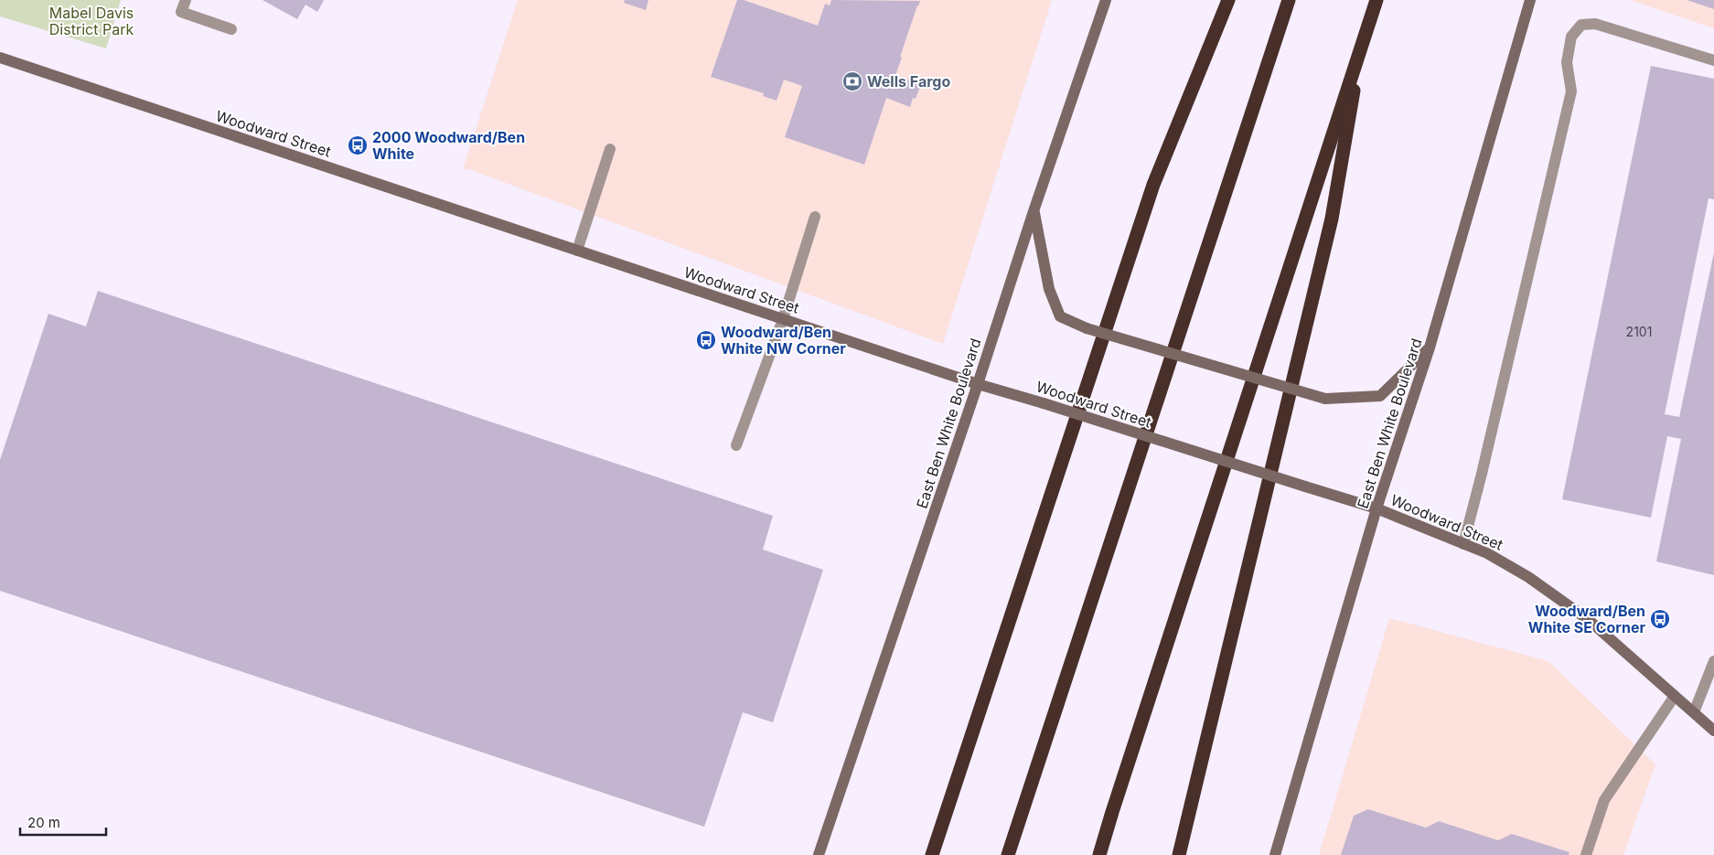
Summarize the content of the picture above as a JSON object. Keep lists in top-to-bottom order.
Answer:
{
  "streets": {
    "main road": ["Woodward Street", "East Ben White Boulevard"]
  },
  "crossings": [
    ["Woodward Street", "East Ben White Boulevard"]
  ],
  "parks": ["Mabel Davis District Park"],
  "places": {
    "bank": ["Wells Fargo"],
    "bus stop": ["2000 Woodward/Ben White", "Woodward/Ben White NW Corner", "Woodward/Ben White SE Corner"]
  },
  "house_numbers": ["2101"],
  "scale_bar": "20 m"
}
